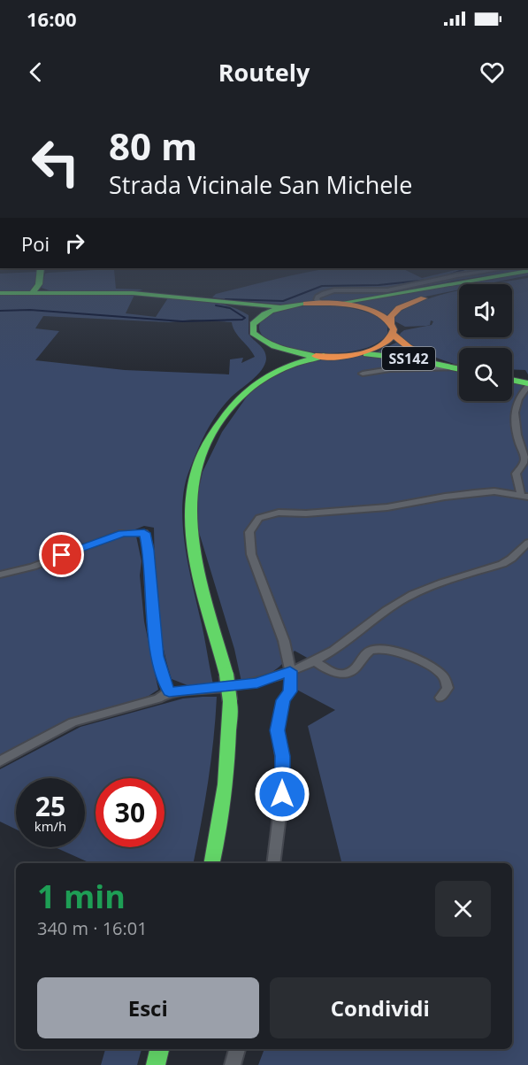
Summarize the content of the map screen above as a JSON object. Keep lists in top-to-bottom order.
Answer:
{
  "streets": {
    "main road": ["SS142"]
  },
  "page": {
    "status": "16:00",
    "header": "Routely",
    "turn": ["80 m", "Strada Vicinale San Michele"],
    "then": "Poi",
    "speed": "25 km/h",
    "limit": "30",
    "heading": ["1 min", "340 m · 16:01"],
    "buttons": ["Esci", "Condividi"]
  }
}
